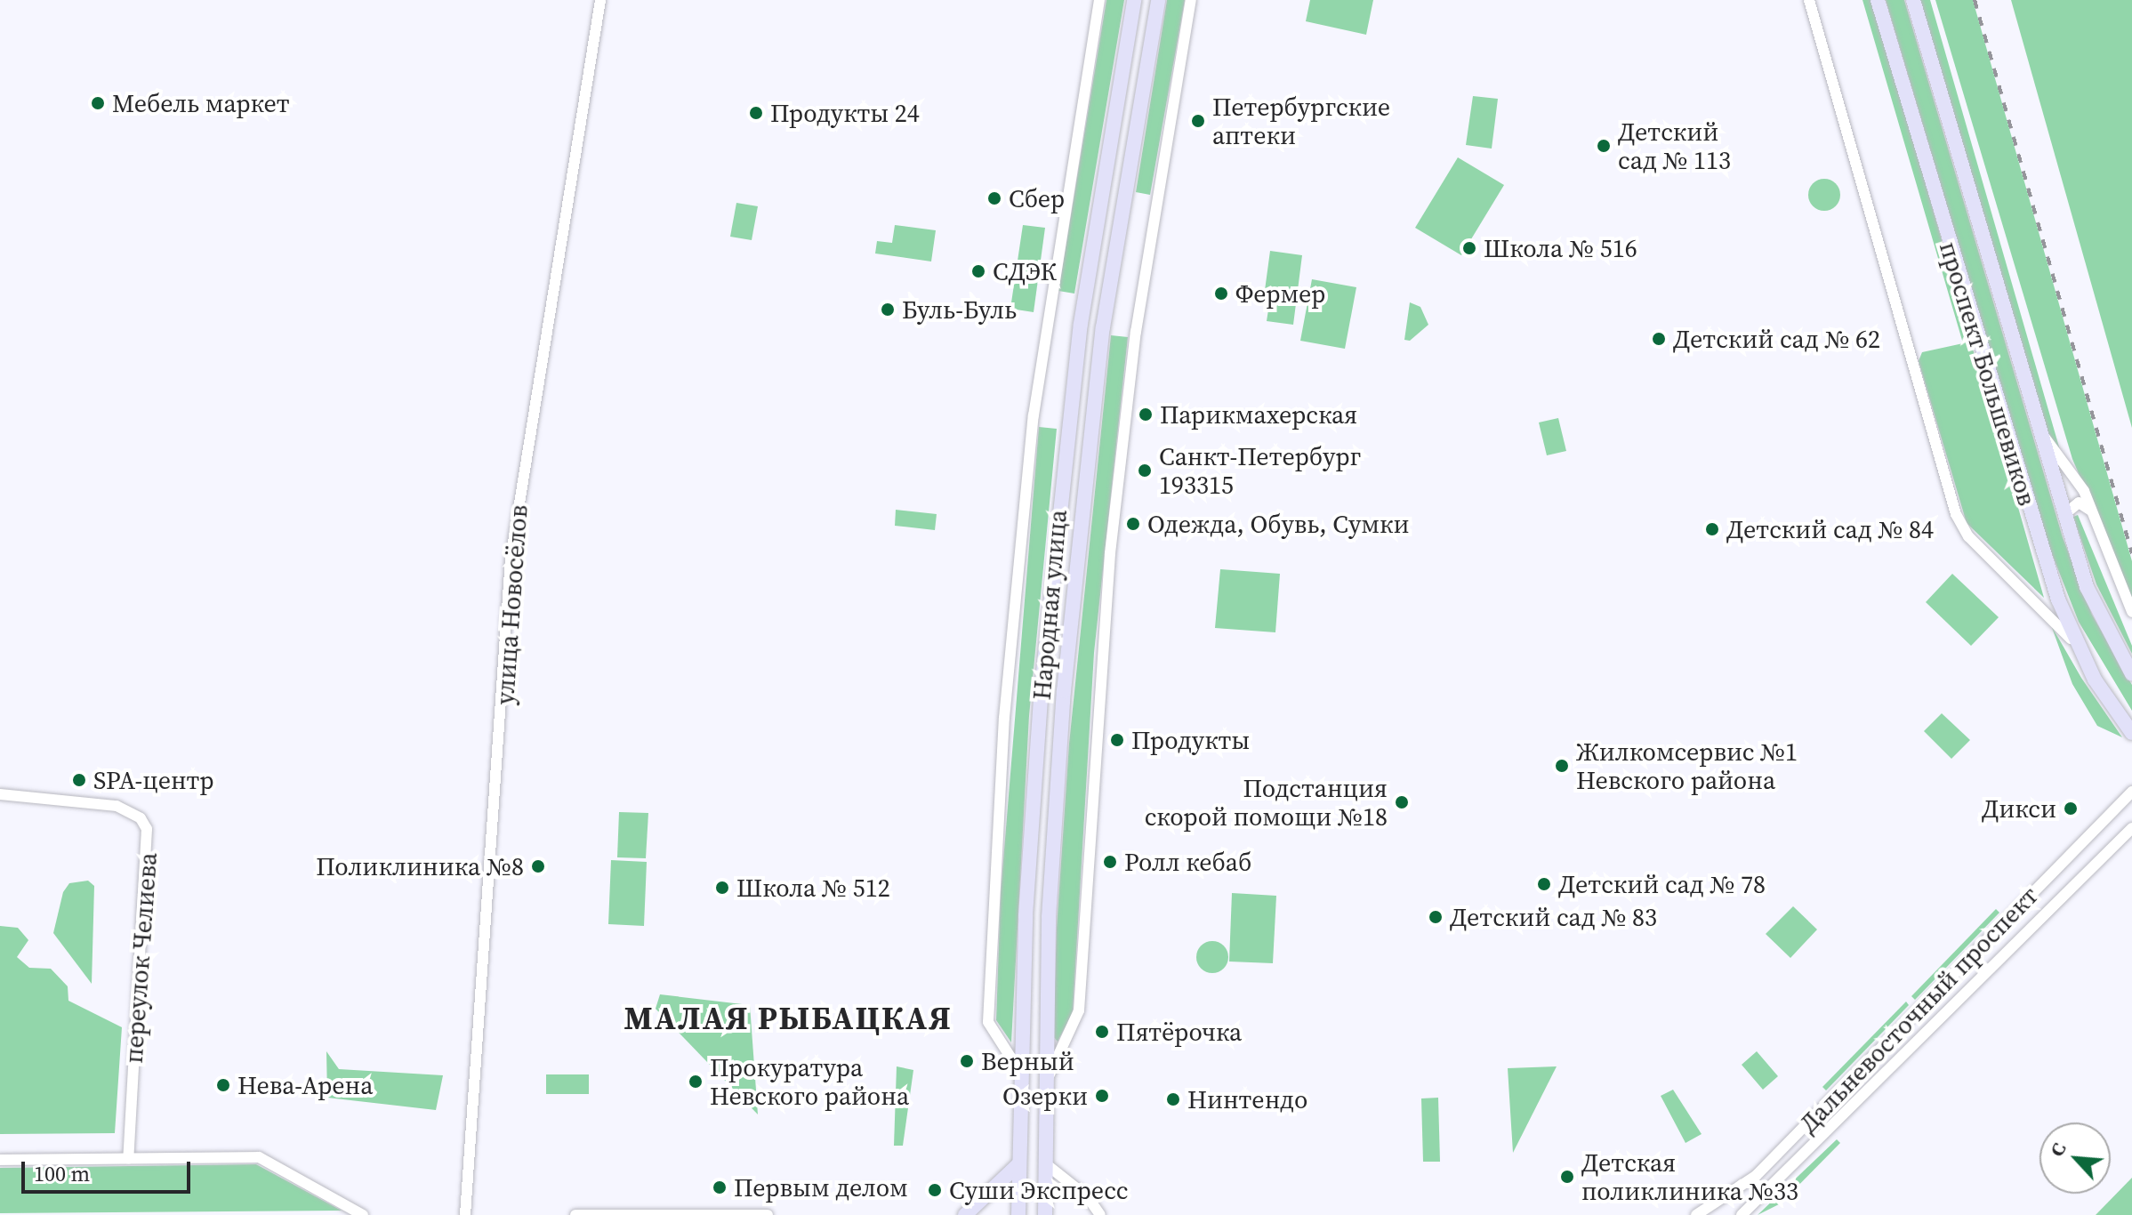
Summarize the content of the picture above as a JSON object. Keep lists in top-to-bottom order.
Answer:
{
  "streets": {
    "main road": ["проспект Большевиков", "Народная улица"],
    "street": ["улица Новосёлов", "переулок Челиева", "Дальневосточный проспект"]
  },
  "districts": ["МАЛАЯ РЫБАЦКАЯ"],
  "places": [
    "Мебель маркет",
    "Продукты 24",
    "Петербургские аптеки",
    "Детский сад № 113",
    "Сбер",
    "Школа № 516",
    "СДЭК",
    "Фермер",
    "Буль-Буль",
    "Детский сад № 62",
    "Парикмахерская",
    "Санкт-Петербург 193315",
    "Одежда, Обувь, Сумки",
    "Детский сад № 84",
    "Продукты",
    "Жилкомсервис №1 Невского района",
    "SPA-центр",
    "Подстанция скорой помощи №18",
    "Дикси",
    "Ролл кебаб",
    "Поликлиника №8",
    "Детский сад № 78",
    "Школа № 512",
    "Детский сад № 83",
    "Пятёрочка",
    "Верный",
    "Прокуратура Невского района",
    "Нева-Арена",
    "Озерки",
    "Нинтендо",
    "Детская поликлиника №33",
    "Первым делом",
    "Суши Экспресс"
  ],
  "scale_bar": "100 m",
  "north": "top left"
}
